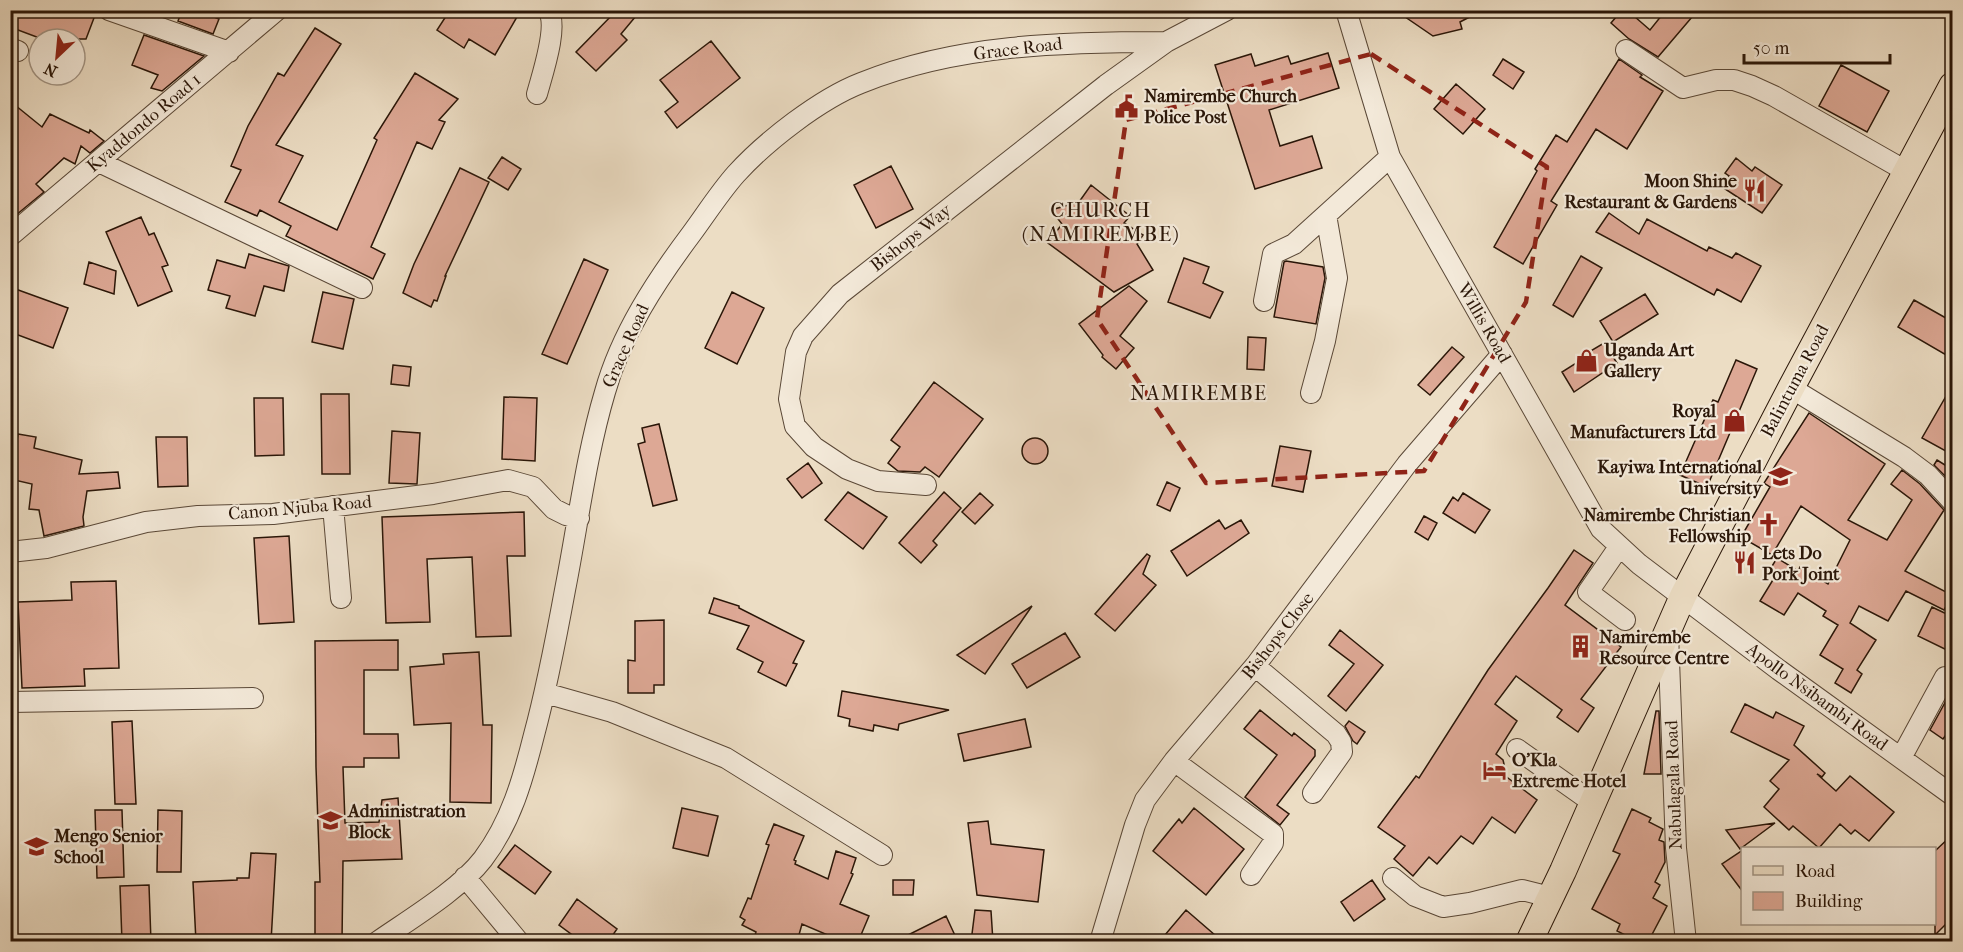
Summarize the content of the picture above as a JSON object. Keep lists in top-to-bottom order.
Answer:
{
  "streets": {
    "main road": ["Balintuma Road"],
    "street": [
      "Grace Road",
      "Kyaddondo Road 1",
      "Bishops Way",
      "Willis Road",
      "Canon Njuba Road",
      "Bishops Close",
      "Apollo Nsibambi Road",
      "Nabulagala Road"
    ]
  },
  "crossings": [
    ["Grace Road", "Bishops Way"],
    ["Grace Road", "Canon Njuba Road"],
    ["Willis Road", "Balintuma Road"],
    ["Willis Road", "Bishops Close"],
    ["Willis Road", "Apollo Nsibambi Road"],
    ["Balintuma Road", "Apollo Nsibambi Road"],
    ["Balintuma Road", "Nabulagala Road"]
  ],
  "districts": ["CHURCH (NAMIREMBE)", "NAMIREMBE"],
  "places": {
    "public building": ["Namirembe Church Police Post"],
    "restaurant": ["Moon Shine Restaurant & Gardens", "Lets Do Pork Joint"],
    "shop": ["Uganda Art Gallery", "Royal Manufacturers Ltd"],
    "school or university": ["Kayiwa International University", "Administration Block", "Mengo Senior School"],
    "church": ["Namirembe Christian Fellowship"],
    "building": ["Namirembe Resource Centre"],
    "hotel": ["O'Kla Extreme Hotel"]
  },
  "legend": ["Road", "Building"],
  "scale_bar": "50 m",
  "north": "bottom left"
}
